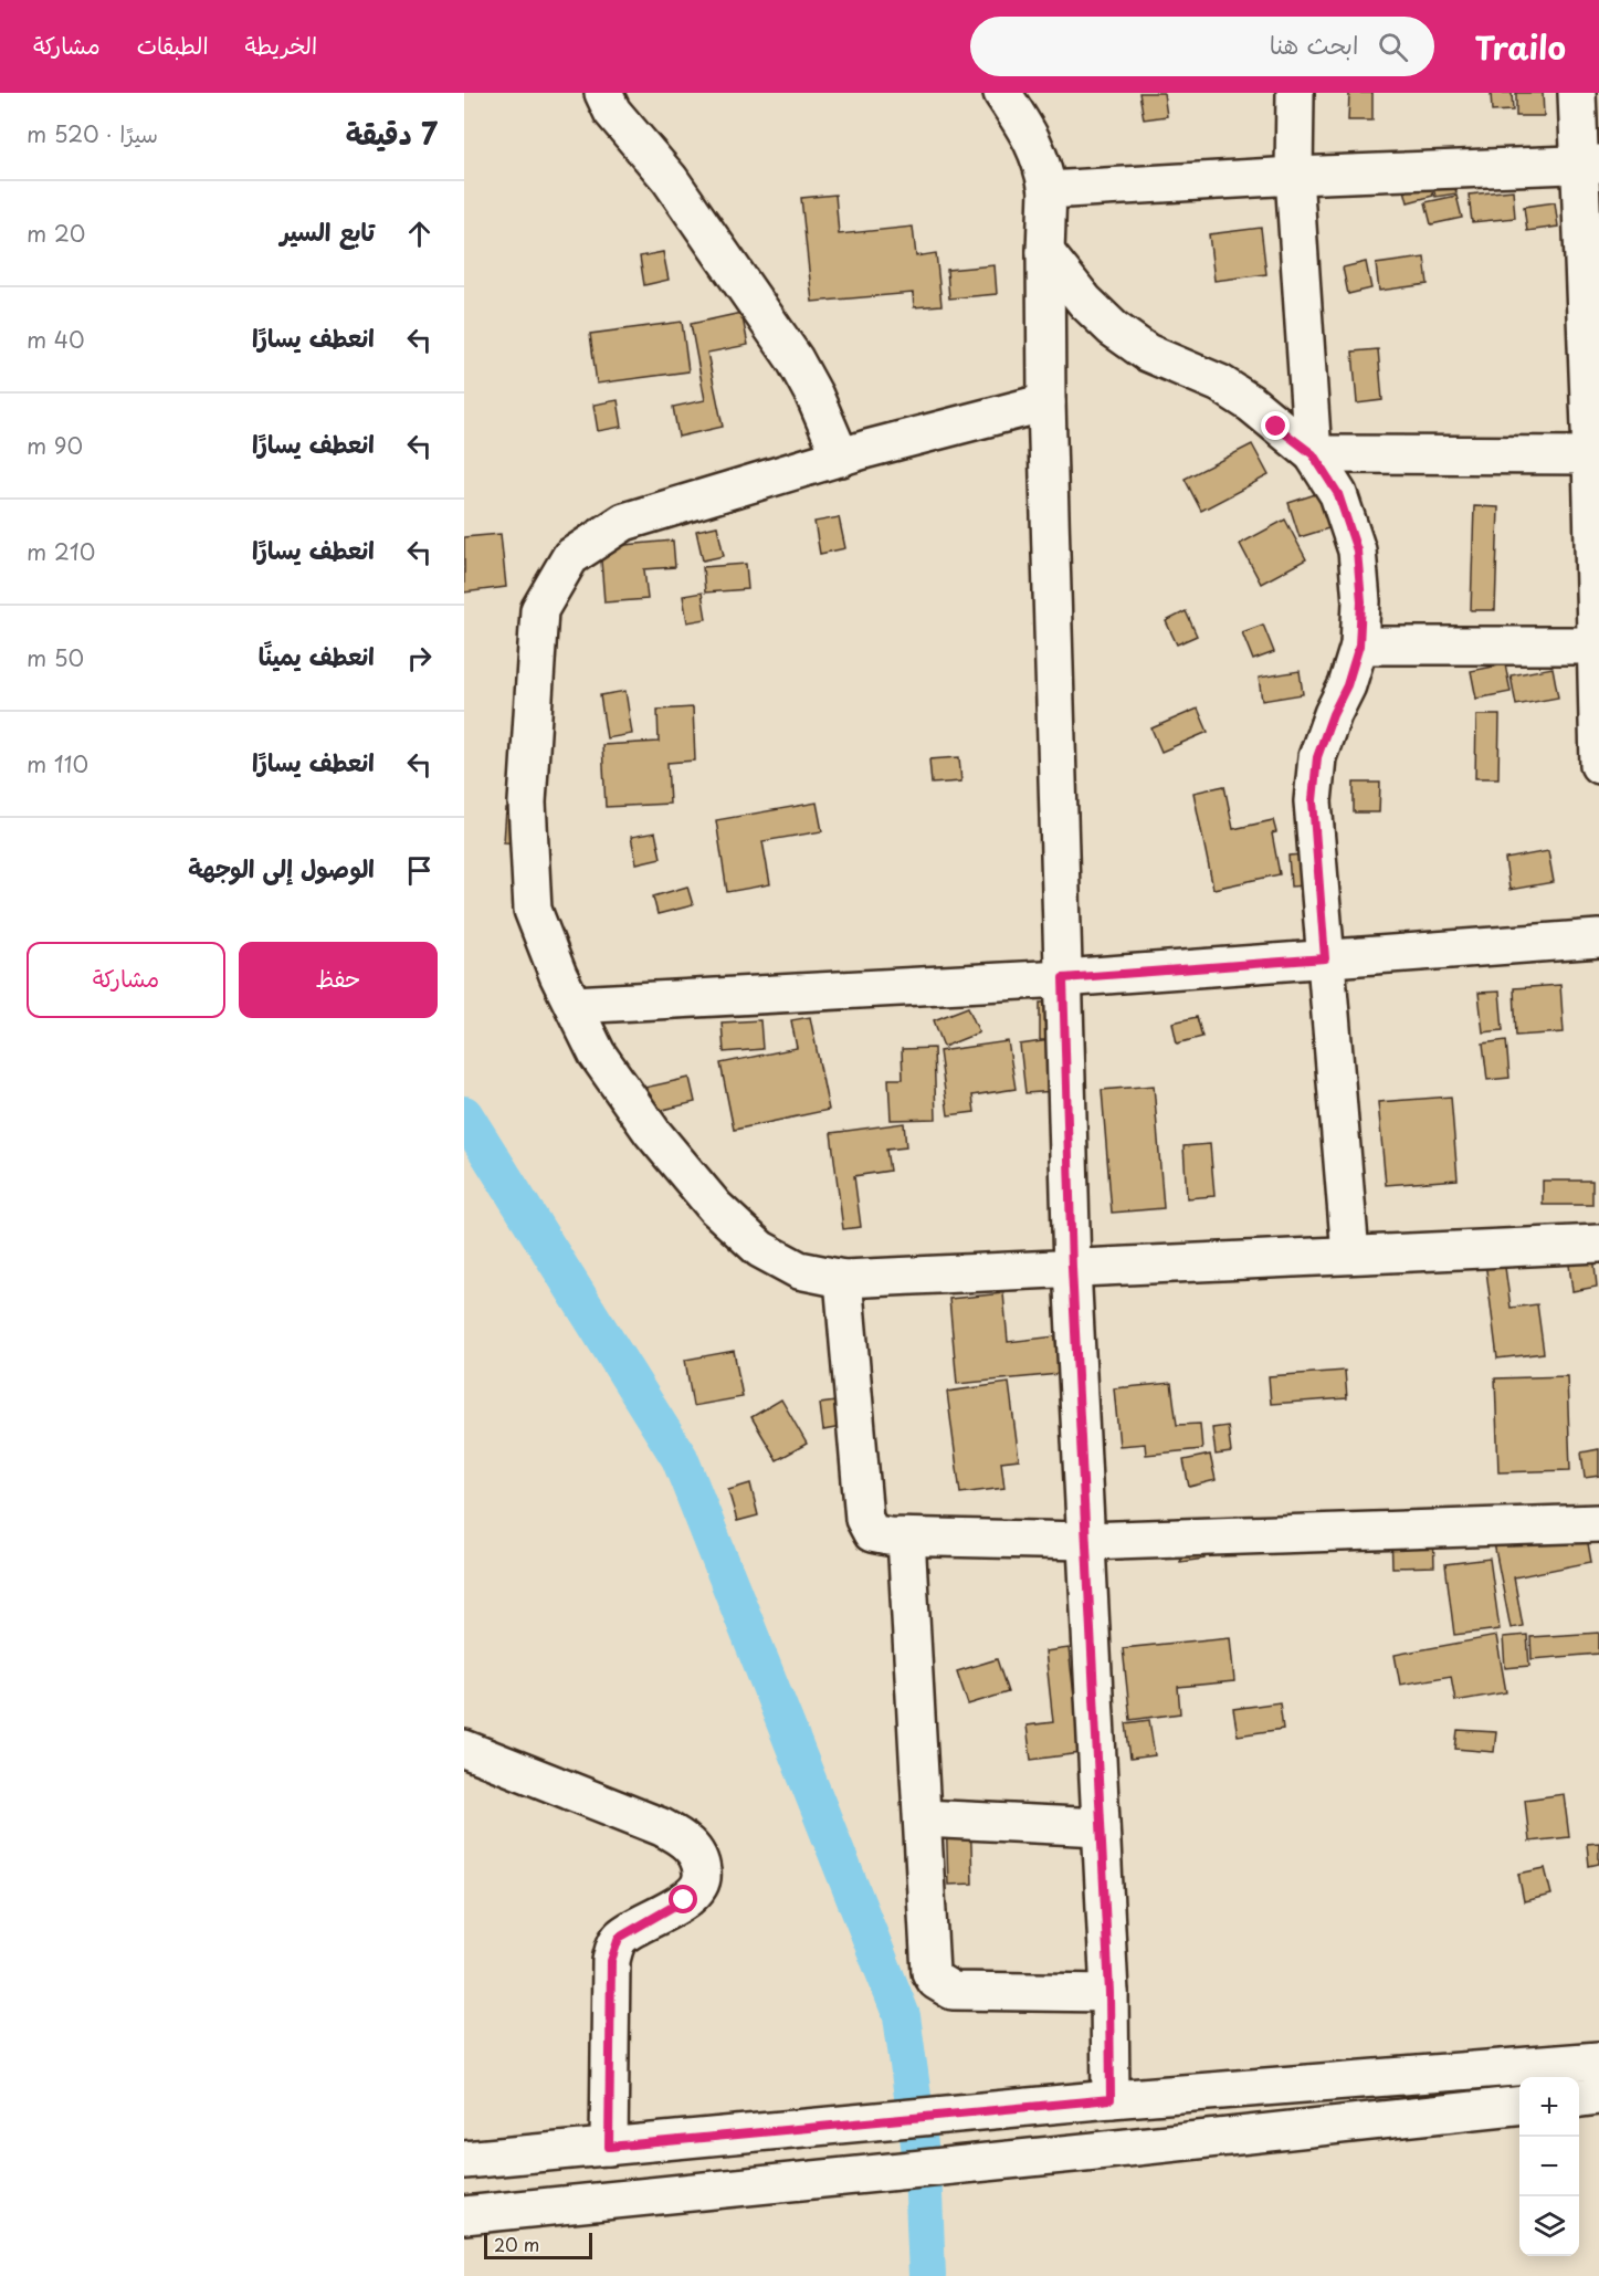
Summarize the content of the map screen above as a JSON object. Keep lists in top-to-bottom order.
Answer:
{
  "scale_bar": "20 m",
  "page": {
    "header": "Trailo",
    "search": "ابحث هنا",
    "nav": ["الخريطة", "الطبقات", "مشاركة"],
    "heading": ["7 دقيقة", "سيرًا · 520 m"],
    "list": [
      ["تابع السير", "20 m"],
      ["انعطف يسارًا", "40 m"],
      ["انعطف يسارًا", "90 m"],
      ["انعطف يسارًا", "210 m"],
      ["انعطف يمينًا", "50 m"],
      ["انعطف يسارًا", "110 m"],
      "الوصول إلى الوجهة"
    ],
    "buttons": ["حفظ", "مشاركة"],
    "map_buttons": ["+", "−"],
    "scale": "20 m"
  }
}
